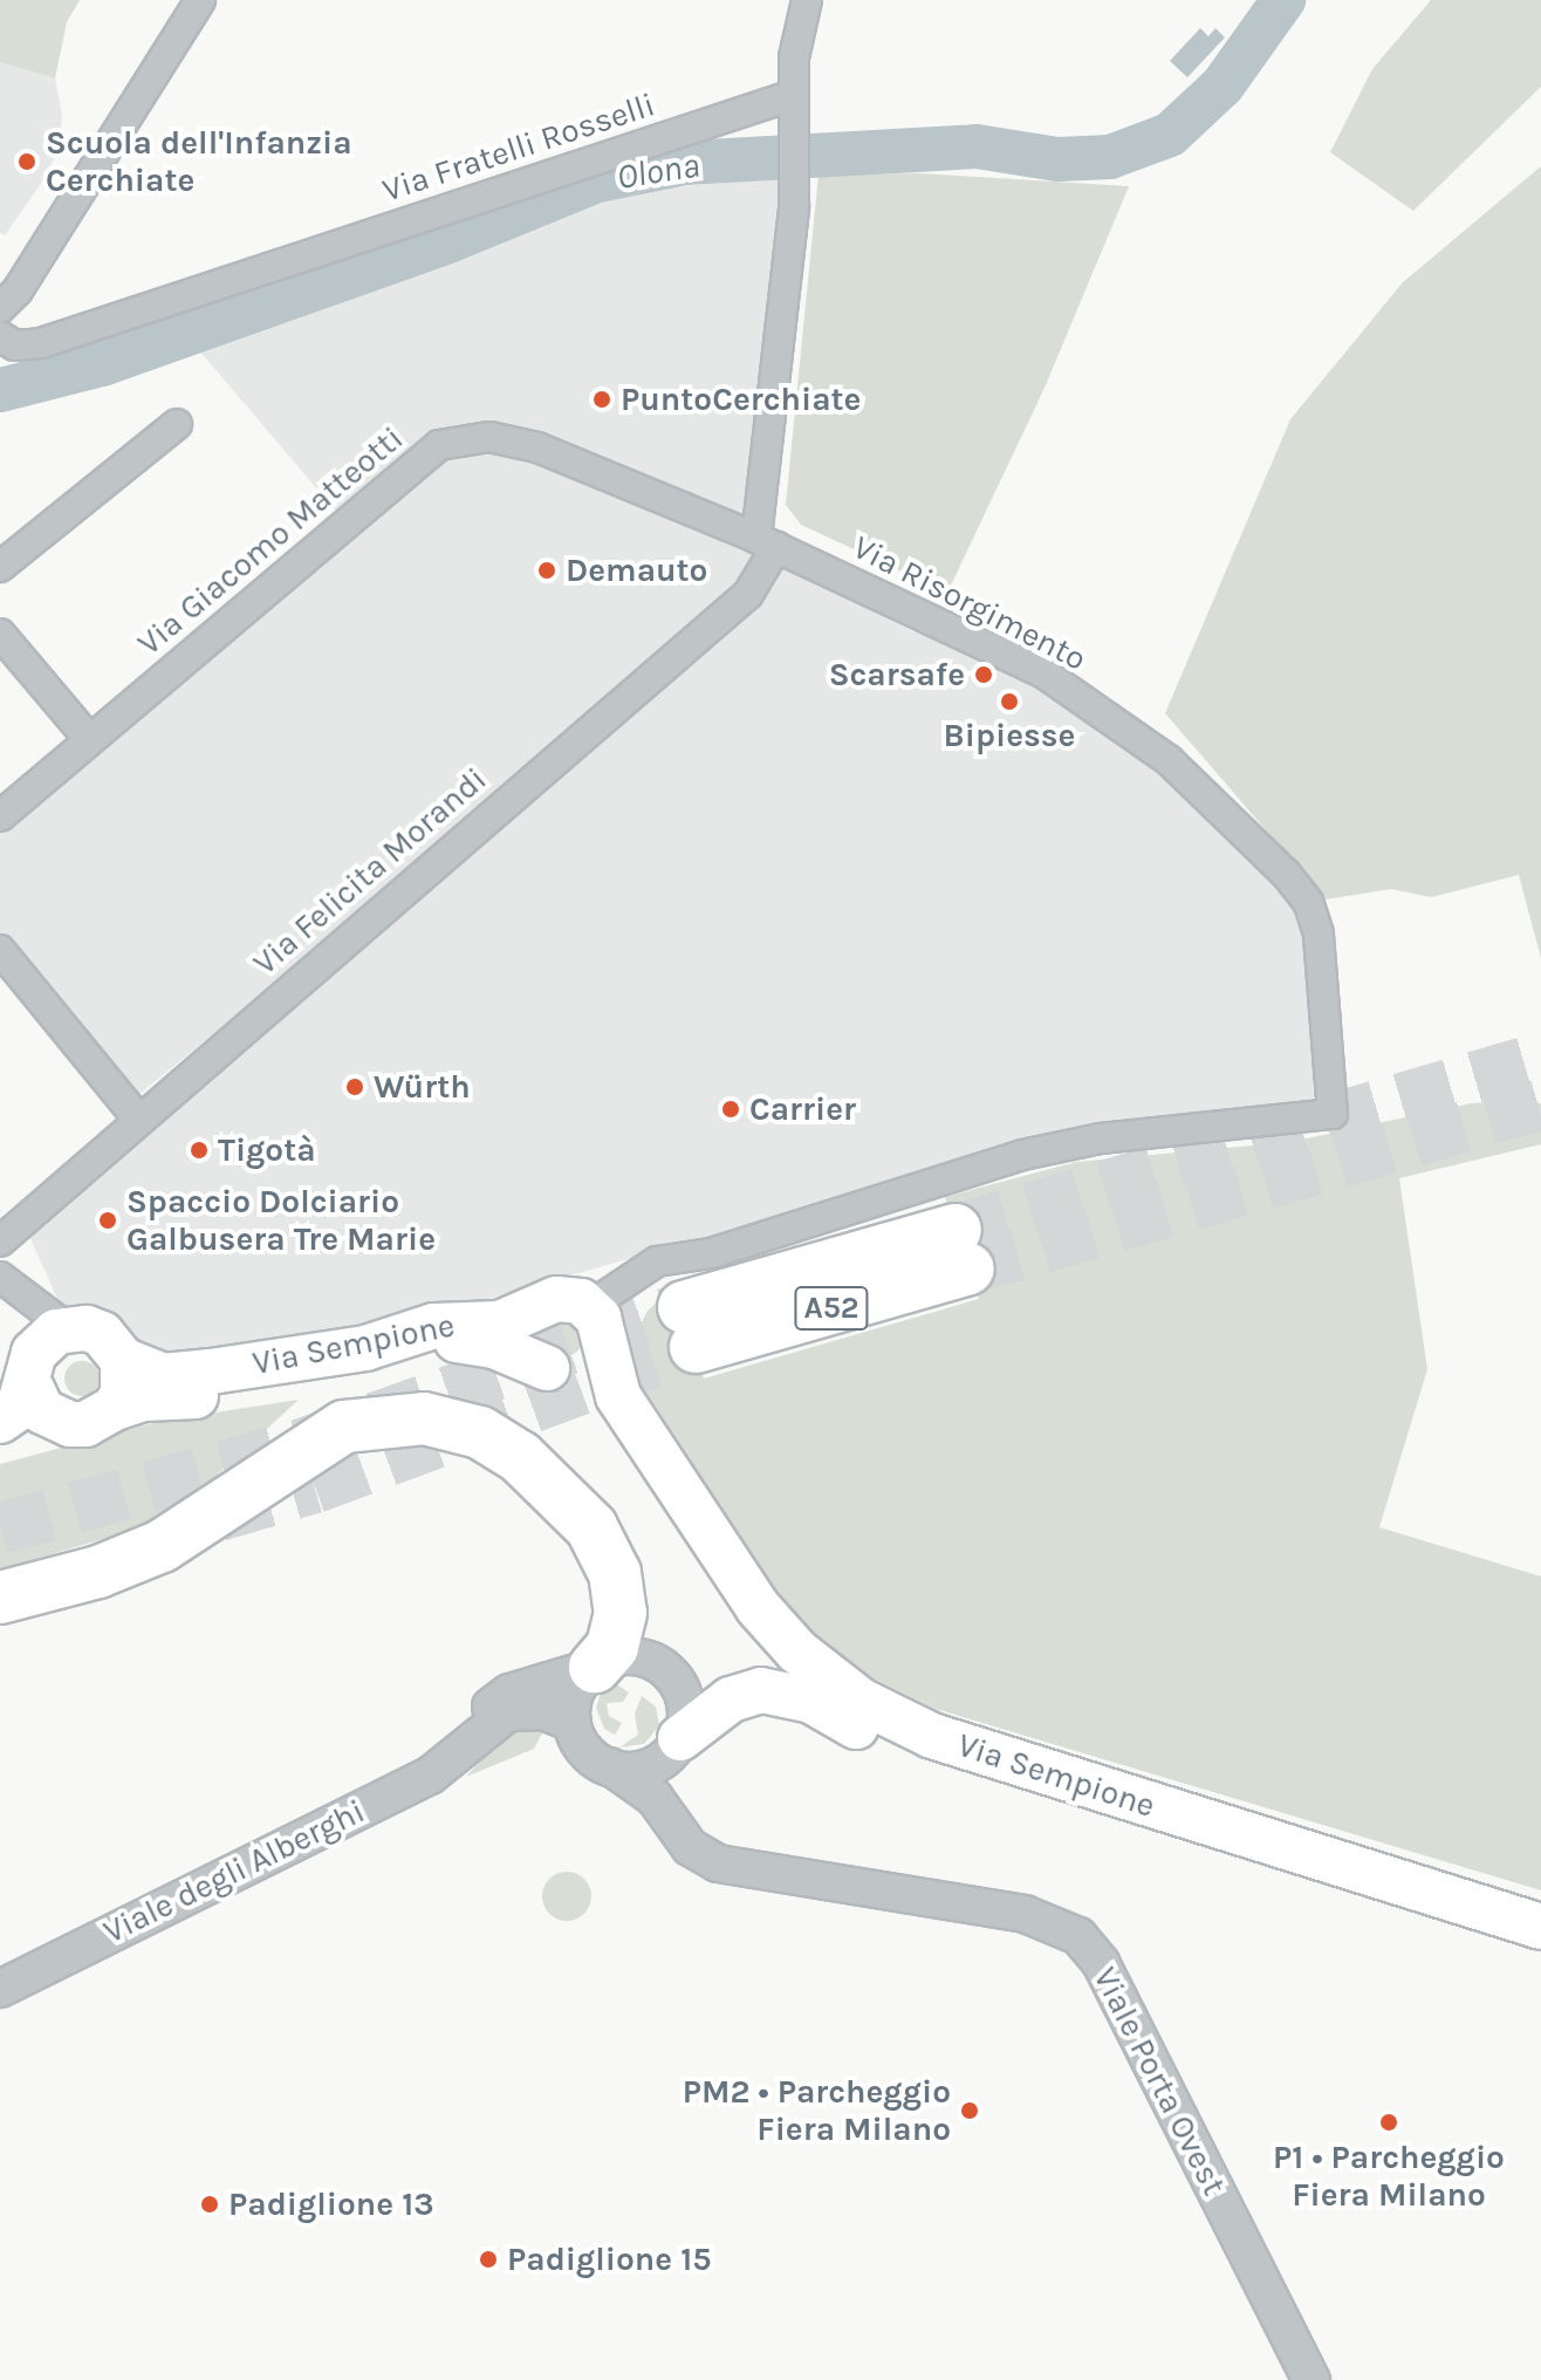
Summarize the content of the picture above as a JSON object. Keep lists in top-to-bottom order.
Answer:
{
  "streets": {
    "highway": ["A52"],
    "main road": ["Via Sempione"],
    "street": [
      "Via Fratelli Rosselli",
      "Via Giacomo Matteotti",
      "Via Risorgimento",
      "Via Felicita Morandi",
      "Viale degli Alberghi",
      "Viale Porta Ovest"
    ]
  },
  "crossings": [
    ["Via Giacomo Matteotti", "Via Risorgimento"],
    ["Via Giacomo Matteotti", "Via Felicita Morandi"],
    ["Via Risorgimento", "Via Felicita Morandi"],
    ["Via Risorgimento", "Via Sempione"],
    ["Viale degli Alberghi", "Viale Porta Ovest"]
  ],
  "water": ["Olona"],
  "places": [
    "Scuola dell'Infanzia Cerchiate",
    "PuntoCerchiate",
    "Demauto",
    "Scarsafe",
    "Bipiesse",
    "Würth",
    "Carrier",
    "Tigotà",
    "Spaccio Dolciario Galbusera Tre Marie",
    "PM2 • Parcheggio Fiera Milano",
    "P1 • Parcheggio Fiera Milano",
    "Padiglione 13",
    "Padiglione 15"
  ]
}
